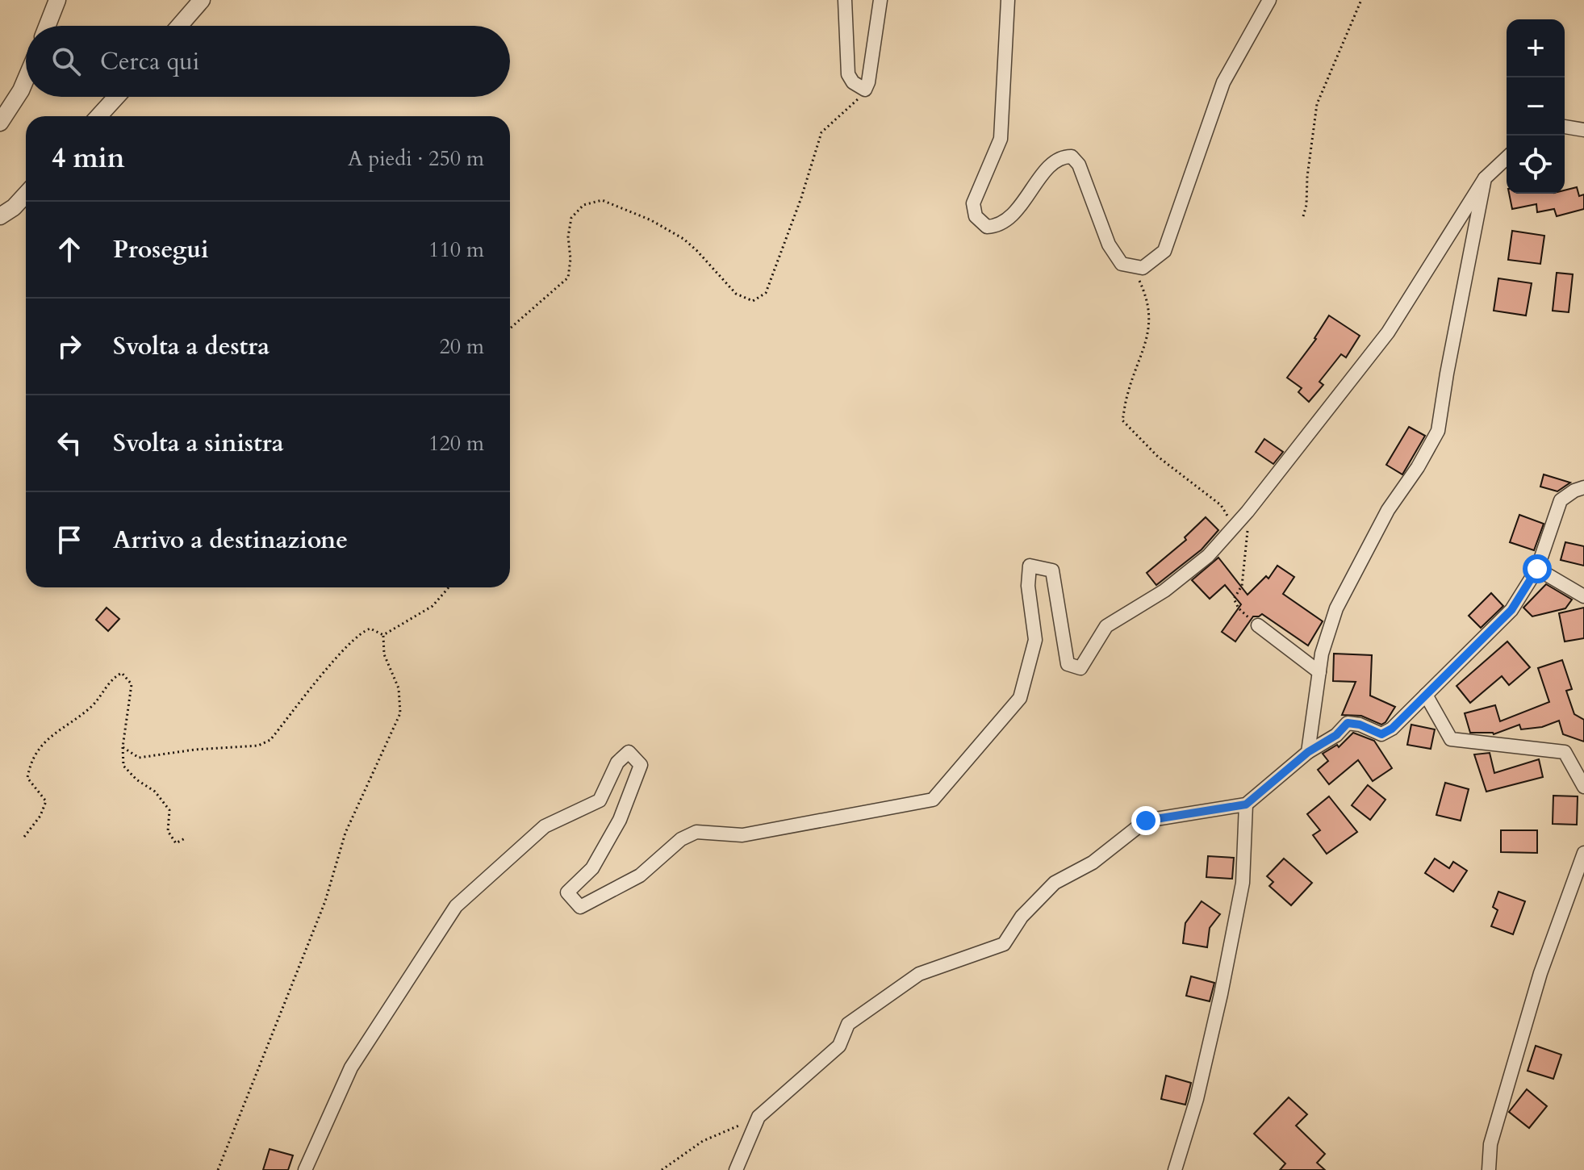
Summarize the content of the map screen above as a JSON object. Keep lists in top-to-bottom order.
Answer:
{
  "page": {
    "map_buttons": ["+", "−"],
    "search": "Cerca qui",
    "heading": ["4 min", "A piedi · 250 m"],
    "list": [
      ["Prosegui", "110 m"],
      ["Svolta a destra", "20 m"],
      ["Svolta a sinistra", "120 m"],
      "Arrivo a destinazione"
    ]
  }
}
